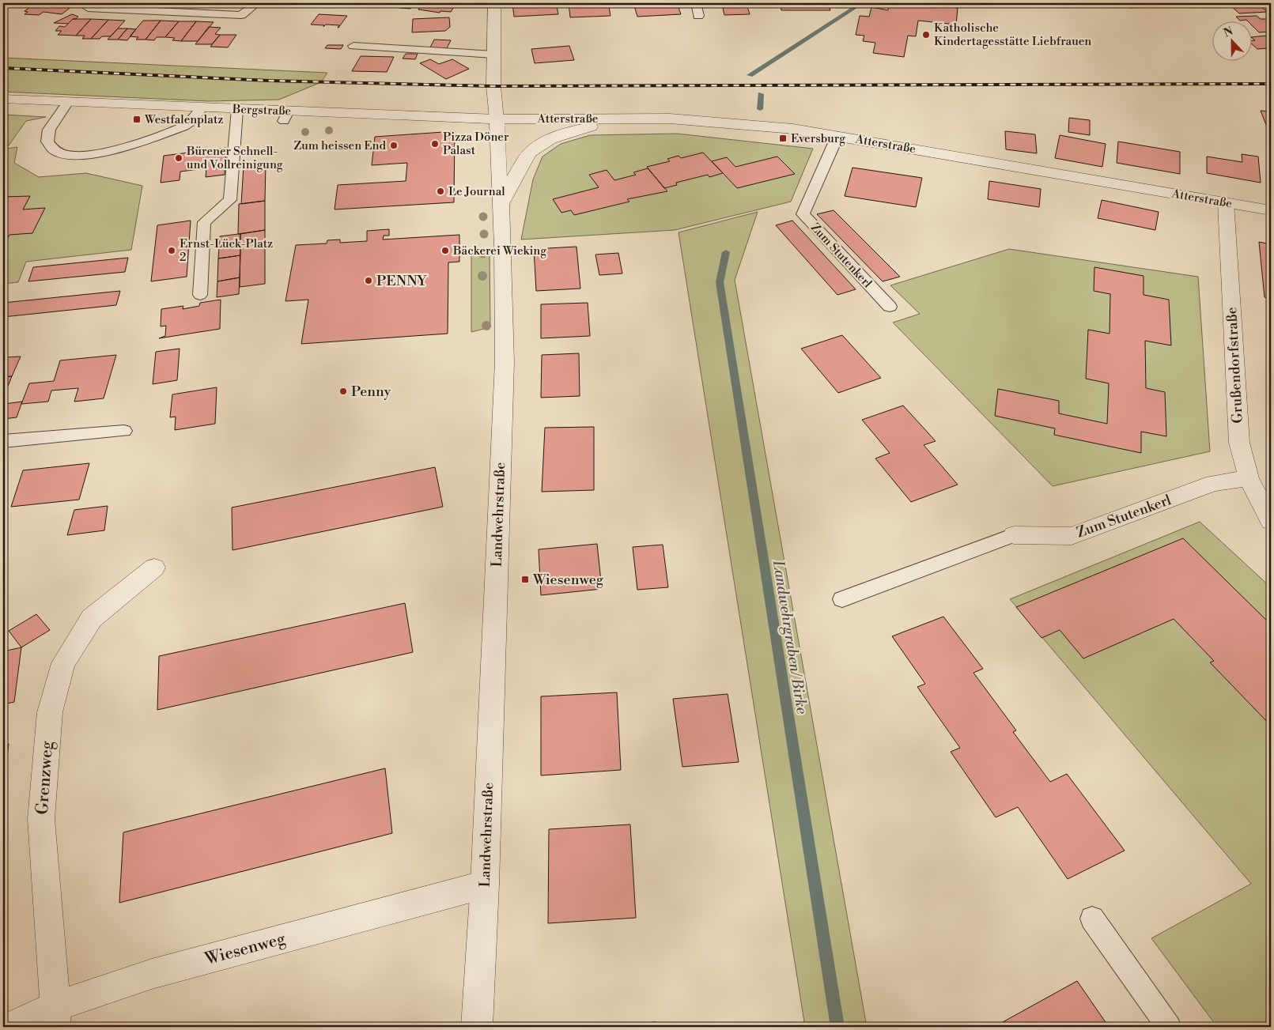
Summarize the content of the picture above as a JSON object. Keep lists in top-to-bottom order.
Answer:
{
  "streets": {
    "street": [
      "Bergstraße",
      "Atterstraße",
      "Zum Stutenkerl",
      "Grußendorfstraße",
      "Landwehrstraße",
      "Grenzweg",
      "Wiesenweg"
    ]
  },
  "crossings": [
    ["Bergstraße", "Atterstraße"],
    ["Bergstraße", "Landwehrstraße"],
    ["Atterstraße", "Zum Stutenkerl"],
    ["Atterstraße", "Grußendorfstraße"],
    ["Atterstraße", "Landwehrstraße"],
    ["Zum Stutenkerl", "Grußendorfstraße"],
    ["Landwehrstraße", "Wiesenweg"],
    ["Grenzweg", "Wiesenweg"]
  ],
  "water": ["Landwehrgraben/ Birke"],
  "places": {
    "other": [
      "Katholische Kindertagesstätte Liebfrauen",
      "Pizza Döner Palast",
      "Zum heissen End",
      "Bürener Schnell- und Vollreinigung",
      "Le Journal",
      "Ernst-Lück-Platz 2",
      "Bäckerei Wieking",
      "PENNY",
      "Penny"
    ],
    "transit": ["Westfalenplatz", "Eversburg", "Wiesenweg"]
  },
  "north": "top"
}
